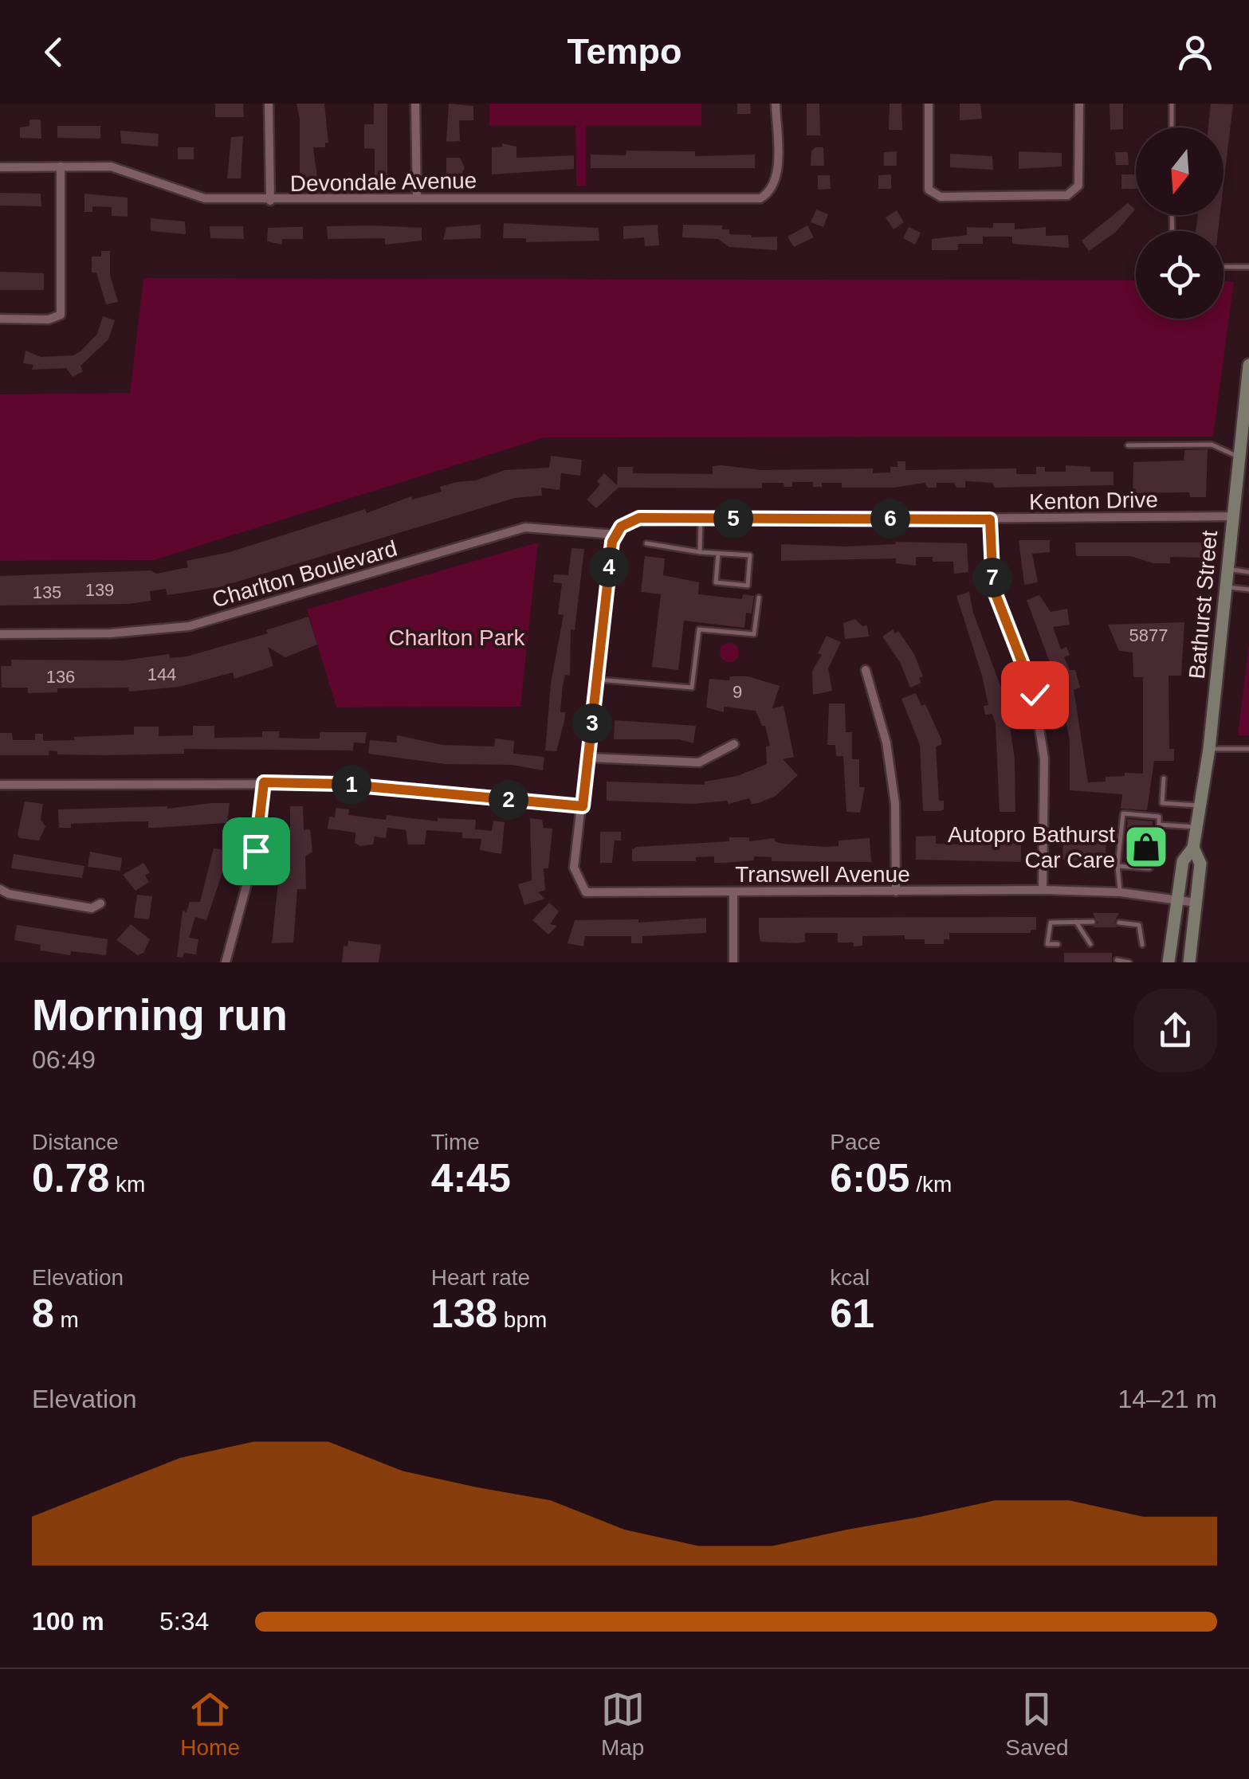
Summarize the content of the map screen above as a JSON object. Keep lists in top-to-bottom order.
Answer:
{
  "streets": {
    "main road": ["Bathurst Street"],
    "street": [
      "Devondale Avenue",
      "Kenton Drive",
      "Charlton Boulevard",
      "Transwell Avenue"
    ]
  },
  "crossings": [
    ["Kenton Drive", "Charlton Boulevard"],
    ["Kenton Drive", "Bathurst Street"],
    ["Bathurst Street", "Transwell Avenue"]
  ],
  "parks": ["Charlton Park"],
  "places": {
    "shop": ["Autopro Bathurst Car Care"]
  },
  "house_numbers": [
    "139",
    "135",
    "5877",
    "144",
    "136",
    "9"
  ],
  "north": "bottom",
  "page": {
    "header": "Tempo",
    "pins": [
      "5",
      "6",
      "4",
      "7",
      "3",
      "1",
      "2"
    ],
    "heading": ["Morning run", "06:49"],
    "stats": [
      ["Distance", "0.78 km"],
      ["Time", "4:45"],
      ["Pace", "6:05 /km"],
      ["Elevation", "8 m"],
      ["Heart rate", "138 bpm"],
      ["kcal", "61"]
    ],
    "chart": ["Elevation", "14–21 m"],
    "list": [
      {
        "name": "100 m",
        "note": "5:34"
      }
    ],
    "tabs": ["Home", "Map", "Saved"]
  }
}
